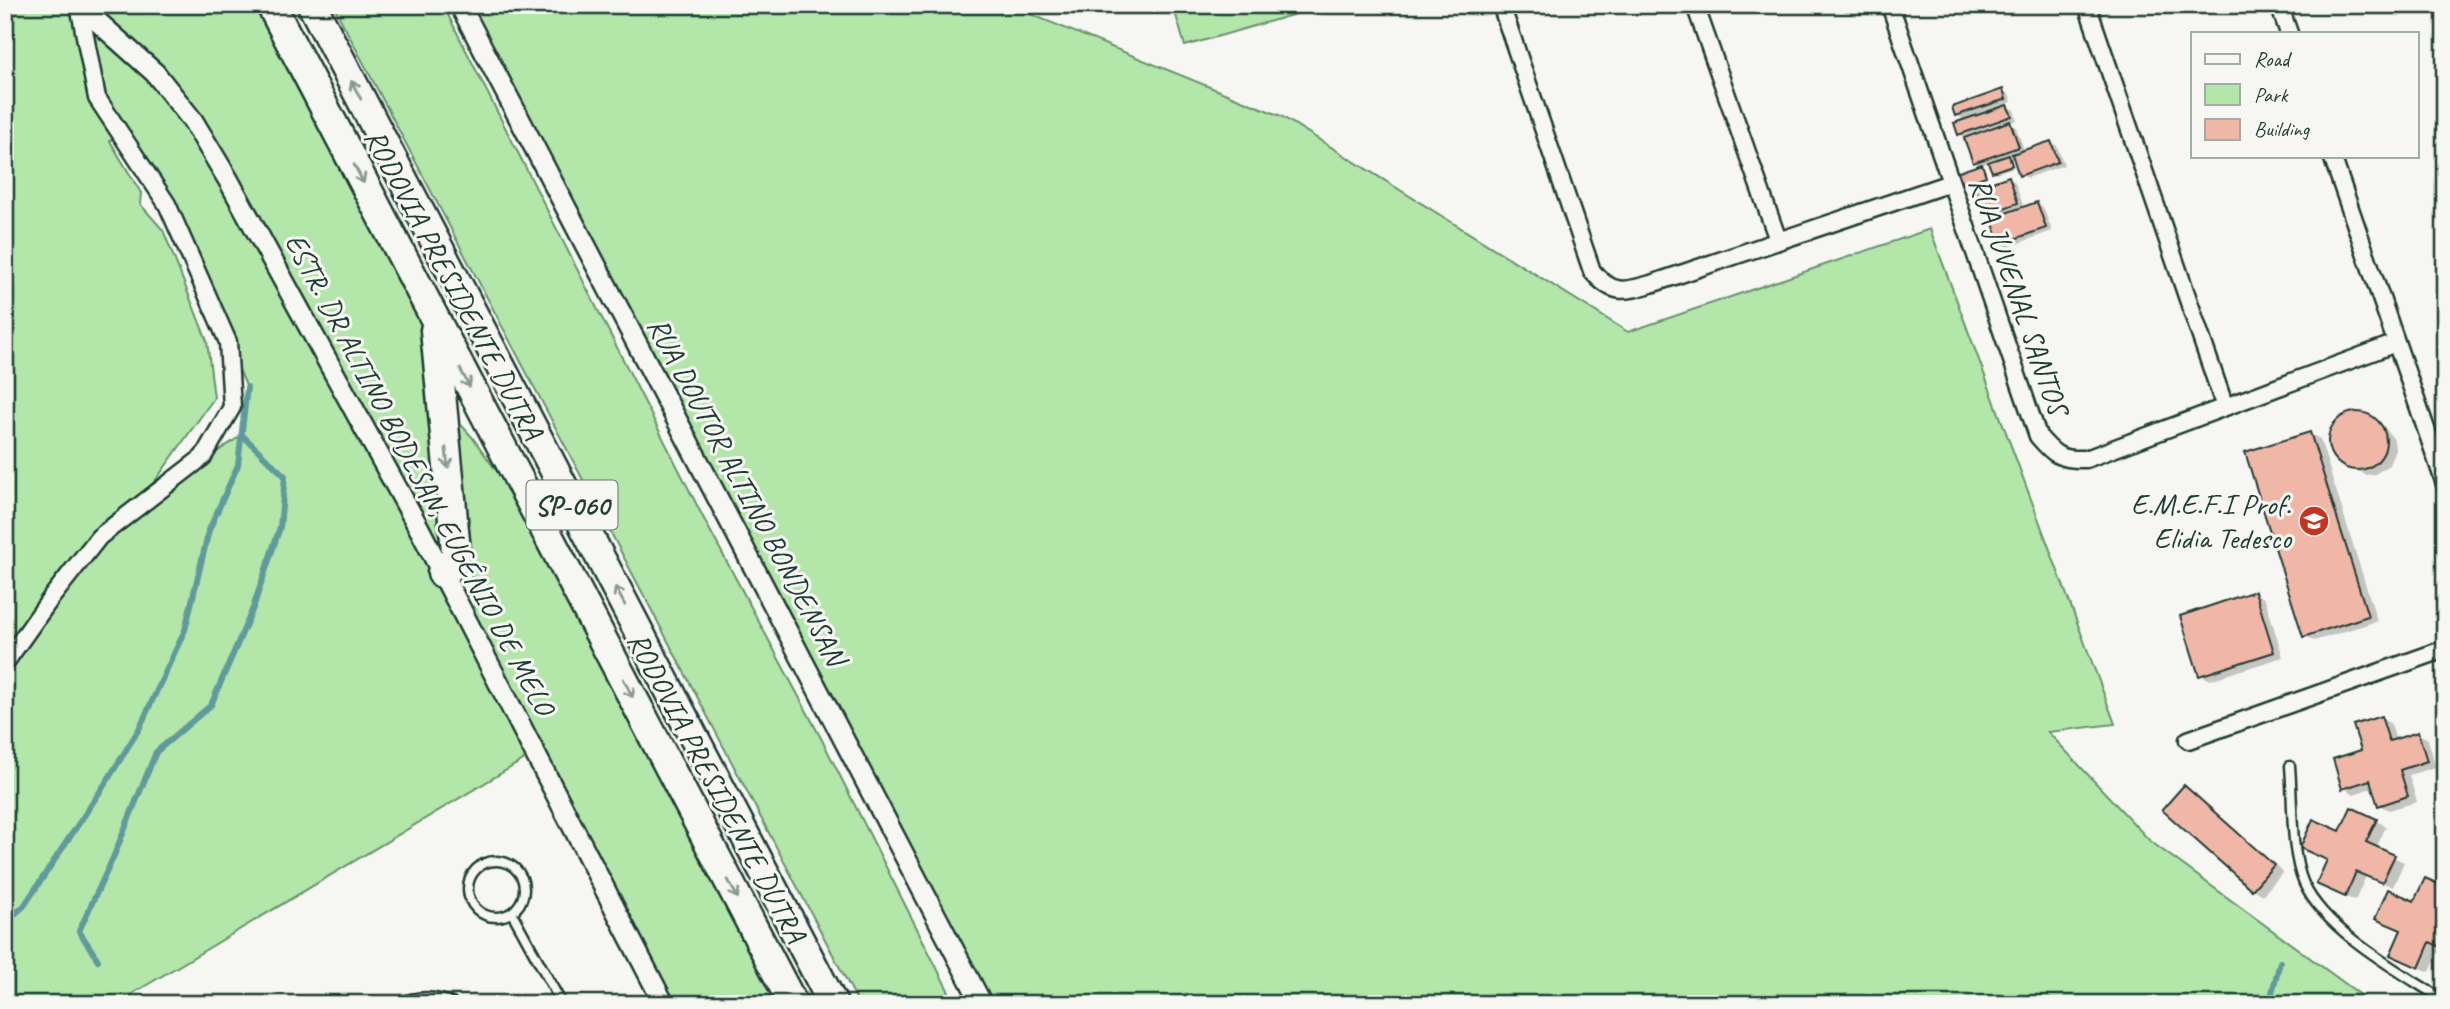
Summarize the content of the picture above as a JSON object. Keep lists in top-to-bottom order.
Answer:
{
  "streets": {
    "highway": ["RODOVIA PRESIDENTE DUTRA", "SP-060"],
    "street": ["RUA JUVENAL SANTOS", "ESTR. DR ALTINO BODESAN, EUGÊNIO DE MELO", "RUA DOUTOR ALTINO BONDENSAN"]
  },
  "places": {
    "school or university": ["E.M.E.F.I Prof. Elidia Tedesco"]
  },
  "legend": ["Road", "Park", "Building"]
}
